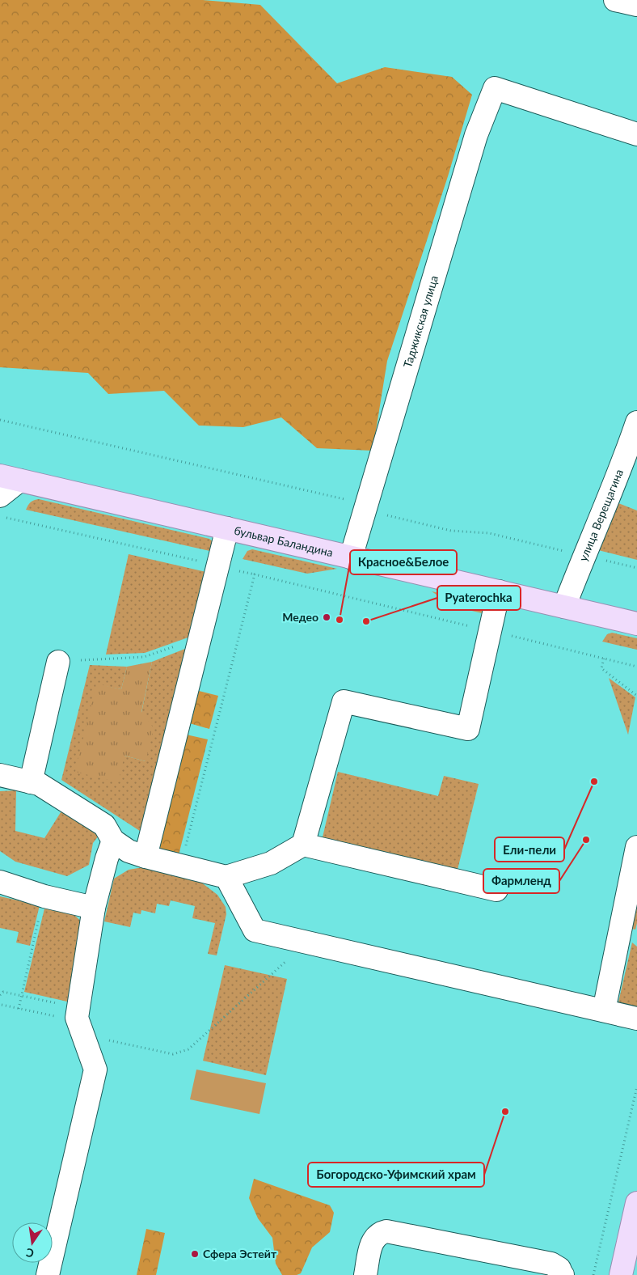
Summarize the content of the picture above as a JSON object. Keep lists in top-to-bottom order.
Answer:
{
  "streets": {
    "main road": ["бульвар Баландина"],
    "street": ["Таджикская улица", "улица Верещагина"]
  },
  "crossings": [
    ["Таджикская улица", "бульвар Баландина"],
    ["улица Верещагина", "бульвар Баландина"]
  ],
  "places": [
    "Медео",
    "Красное&Белое",
    "Pyaterochka",
    "Ели-пели",
    "Фармленд",
    "Богородско-Уфимский храм",
    "Сфера Эстейт"
  ],
  "north": "bottom"
}
